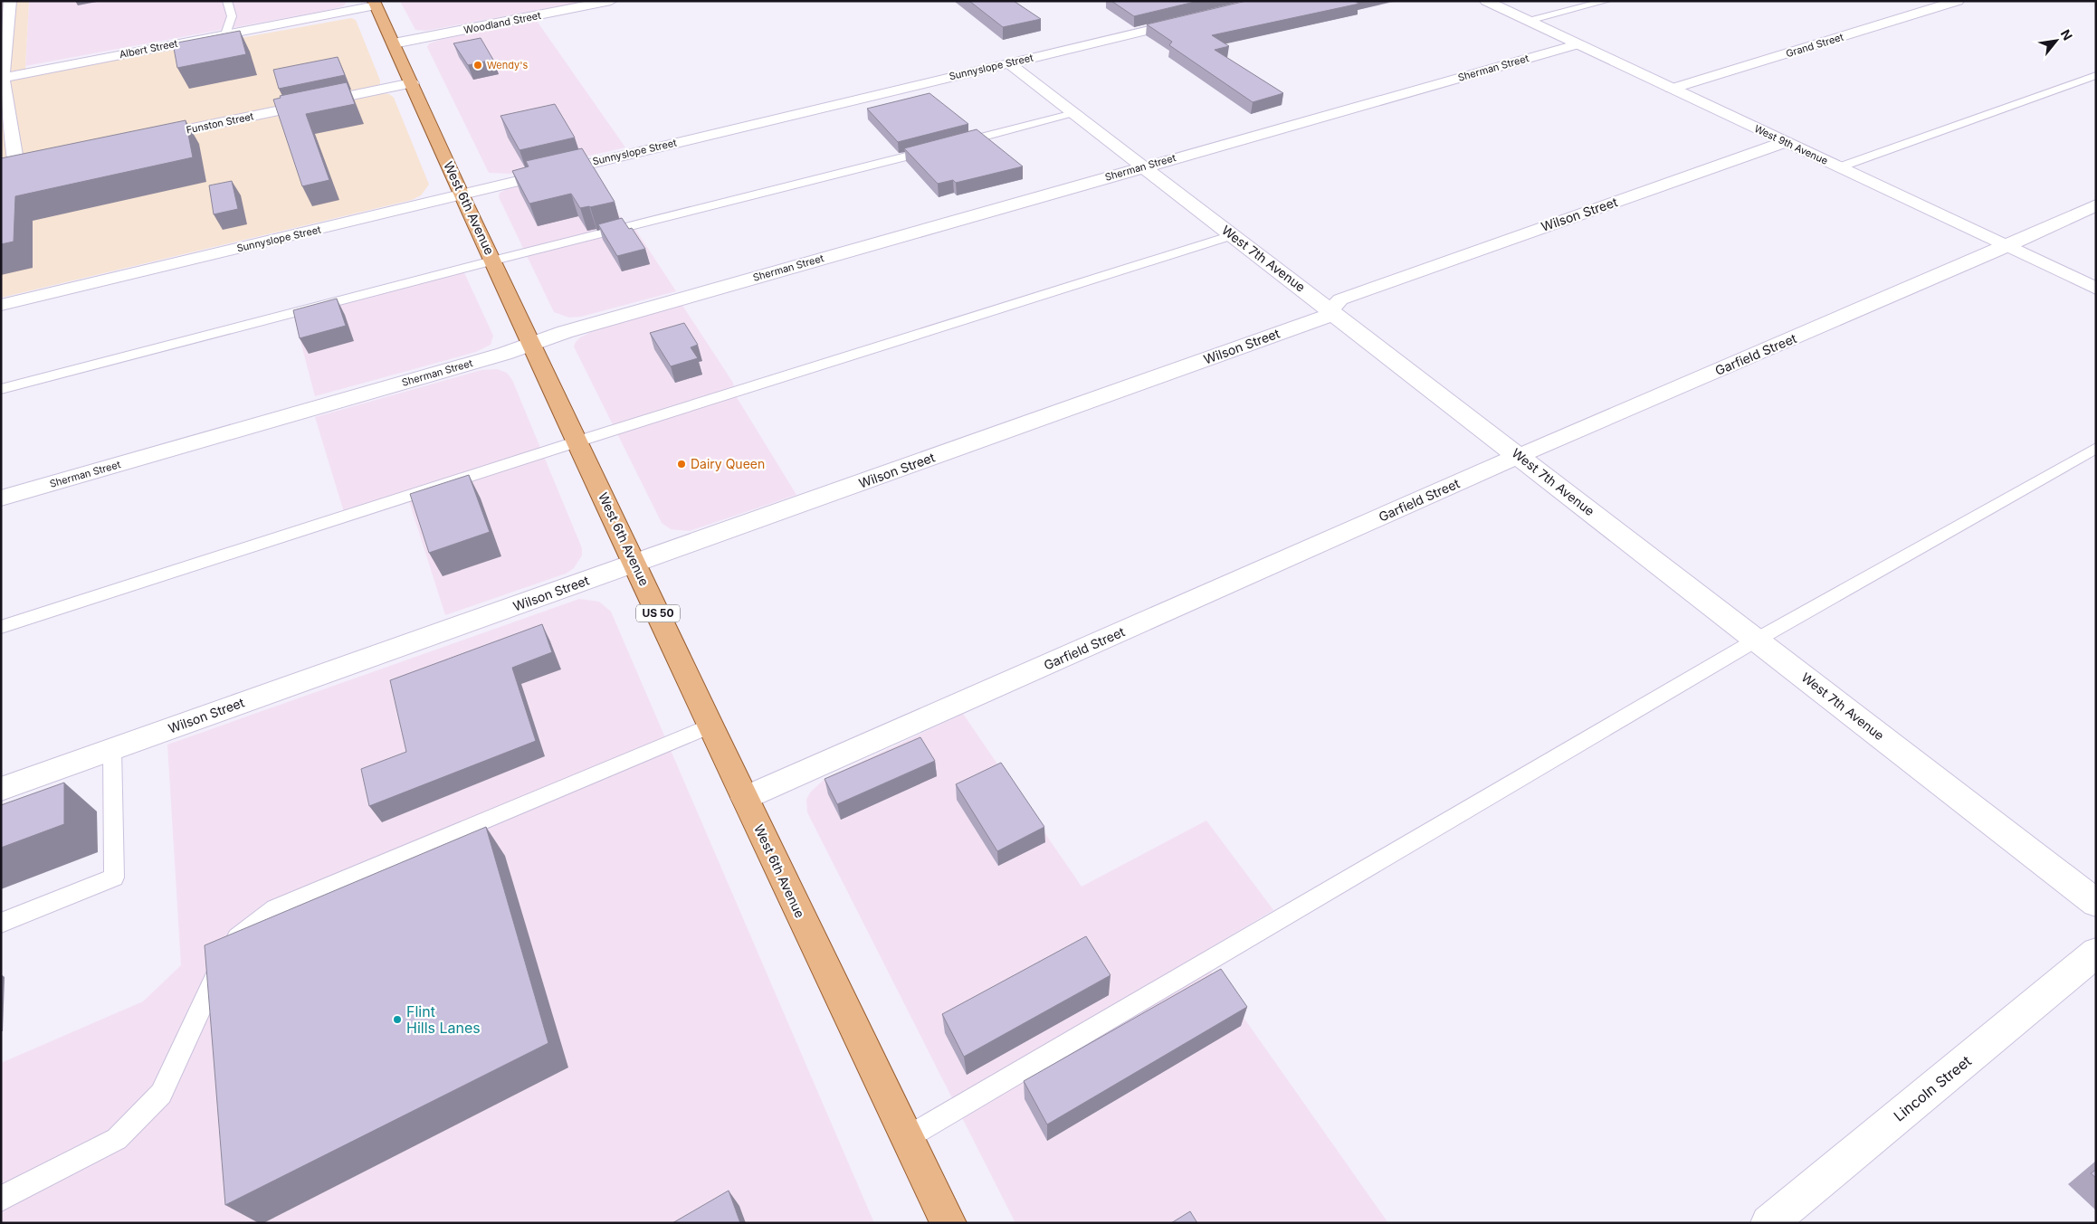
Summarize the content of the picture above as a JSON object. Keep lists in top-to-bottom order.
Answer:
{
  "streets": {
    "main road": ["West 6th Avenue", "US 50"],
    "street": [
      "Woodland Street",
      "Grand Street",
      "Albert Street",
      "Sunnyslope Street",
      "Sherman Street",
      "Funston Street",
      "West 9th Avenue",
      "Wilson Street",
      "West 7th Avenue",
      "Garfield Street",
      "Lincoln Street"
    ]
  },
  "crossings": [
    ["Woodland Street", "West 6th Avenue"],
    ["Grand Street", "West 9th Avenue"],
    ["Albert Street", "West 6th Avenue"],
    ["Sunnyslope Street", "West 6th Avenue"],
    ["Sunnyslope Street", "West 7th Avenue"],
    ["Sherman Street", "West 9th Avenue"],
    ["Sherman Street", "West 6th Avenue"],
    ["Sherman Street", "West 7th Avenue"],
    ["Funston Street", "West 6th Avenue"],
    ["West 9th Avenue", "Wilson Street"],
    ["West 9th Avenue", "Garfield Street"],
    ["West 6th Avenue", "Wilson Street"],
    ["West 6th Avenue", "Garfield Street"],
    ["Wilson Street", "West 7th Avenue"],
    ["West 7th Avenue", "Garfield Street"]
  ],
  "places": ["Wendy's", "Dairy Queen", "Flint Hills Lanes"],
  "north": "top right"
}
